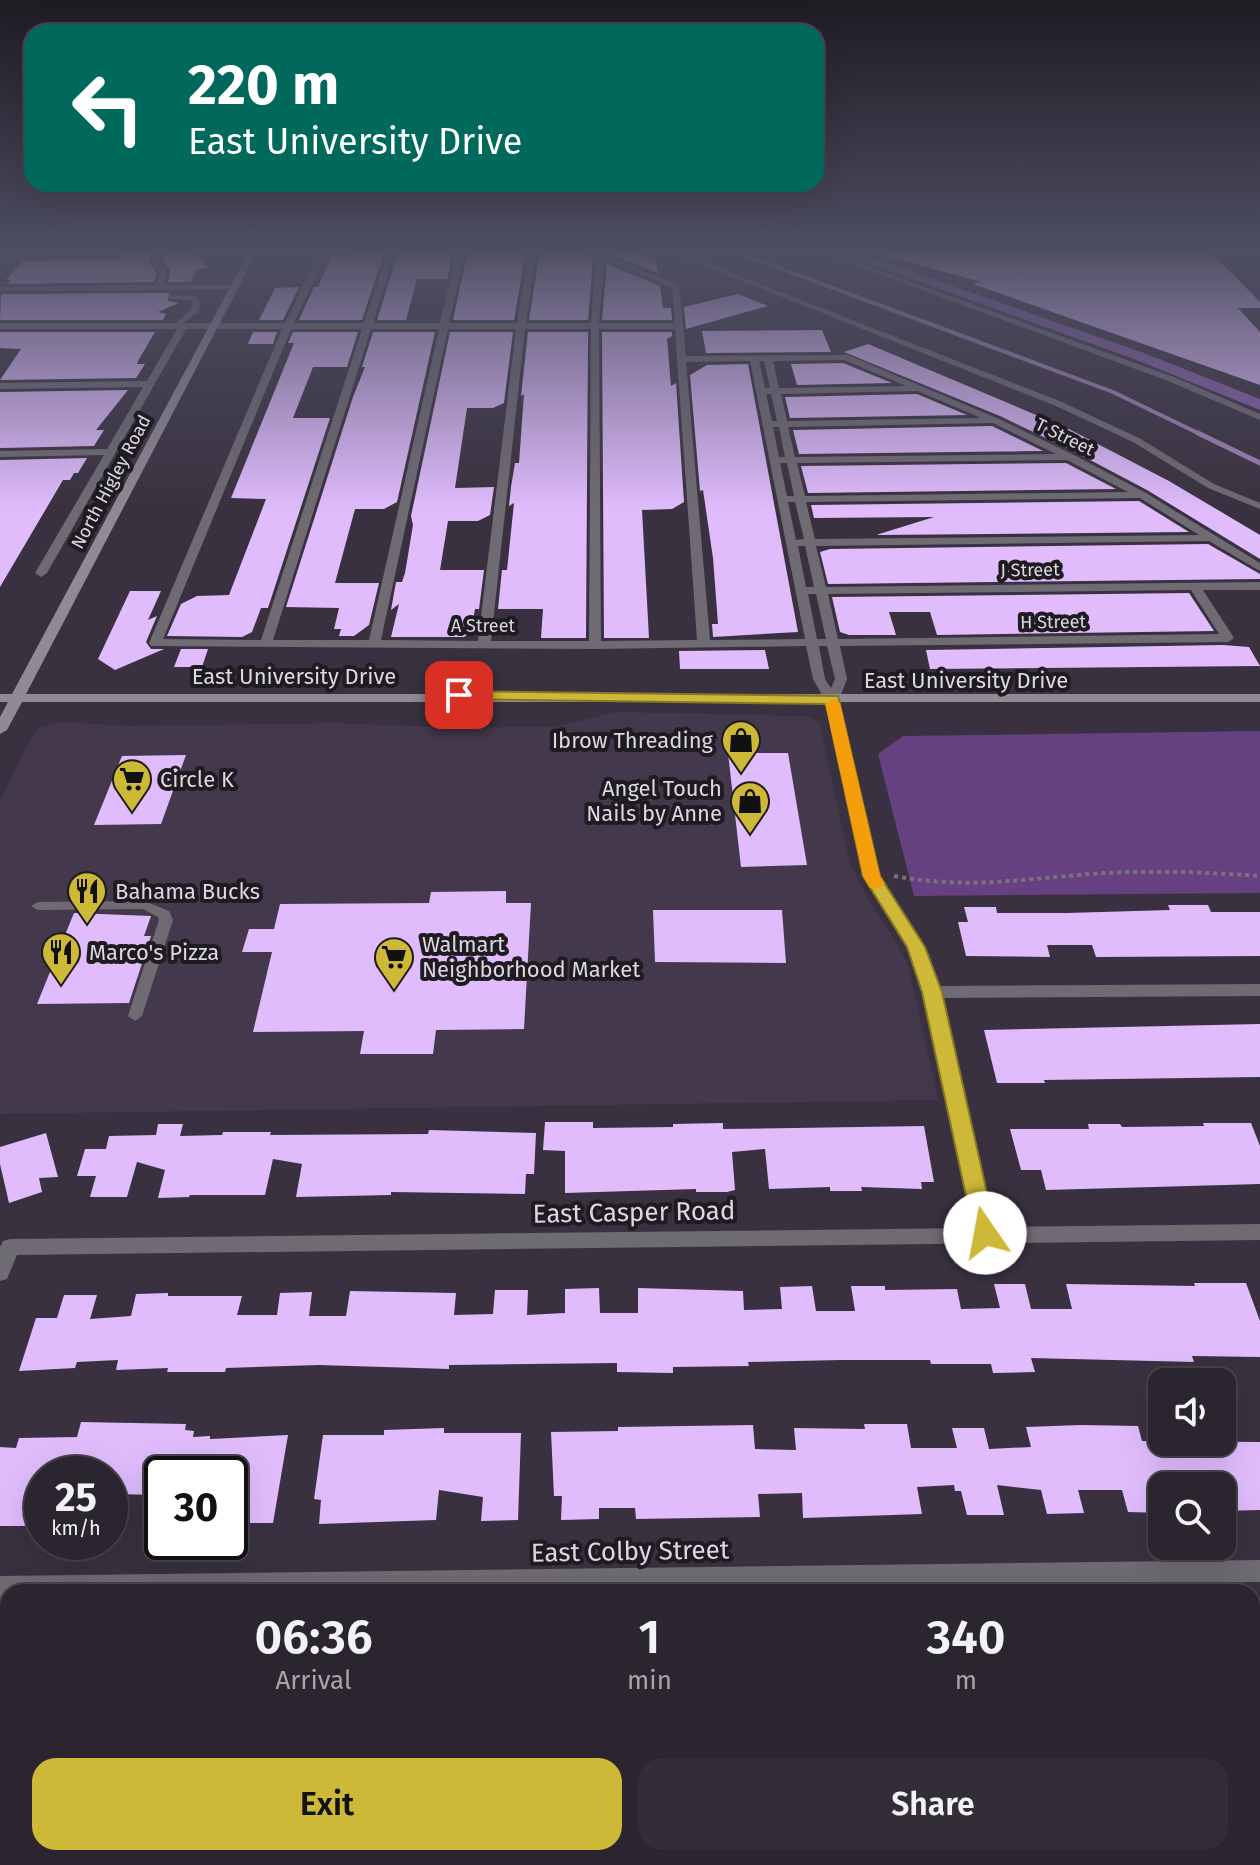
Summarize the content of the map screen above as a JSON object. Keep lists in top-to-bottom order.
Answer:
{
  "streets": {
    "main road": ["North Higley Road", "East University Drive"],
    "street": [
      "T Street",
      "J Street",
      "H Street",
      "A Street",
      "East Casper Road",
      "East Colby Street"
    ]
  },
  "crossings": [
    ["North Higley Road", "East University Drive"],
    ["J Street", "H Street"],
    ["H Street", "A Street"]
  ],
  "places": {
    "shop": ["Ibrow Threading", "Angel Touch Nails by Anne"],
    "supermarket": ["Circle K", "Walmart Neighborhood Market"],
    "restaurant": ["Bahama Bucks", "Marco's Pizza"]
  },
  "page": {
    "turn": ["220 m", "East University Drive"],
    "speed": "25 km/h",
    "limit": "30",
    "eta": [
      "06:36",
      "Arrival",
      "1",
      "min",
      "340",
      "m"
    ],
    "buttons": ["Exit", "Share"]
  }
}
